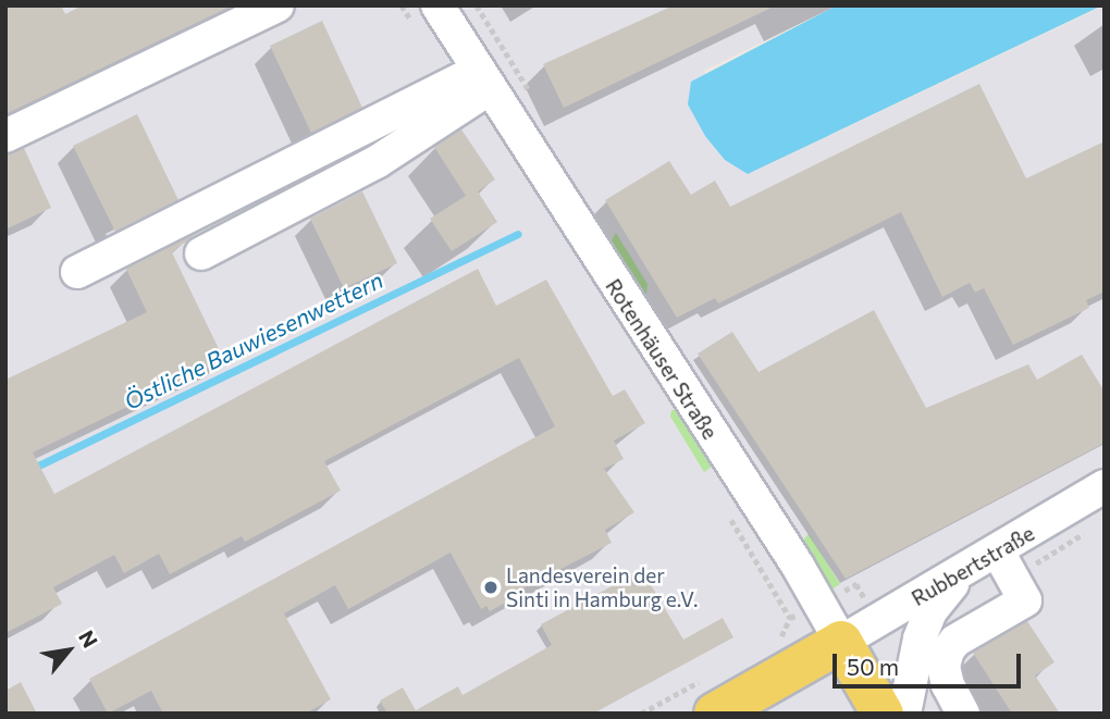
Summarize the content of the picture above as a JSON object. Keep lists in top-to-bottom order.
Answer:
{
  "streets": {
    "main road": ["Rotenhäuser Straße"],
    "street": ["Rubbertstraße"]
  },
  "crossings": [
    ["Rotenhäuser Straße", "Rubbertstraße"]
  ],
  "water": ["Östliche Bauwiesenwettern"],
  "places": ["Landesverein der Sinti in Hamburg e.V."],
  "scale_bar": "50 m",
  "north": "top right"
}
